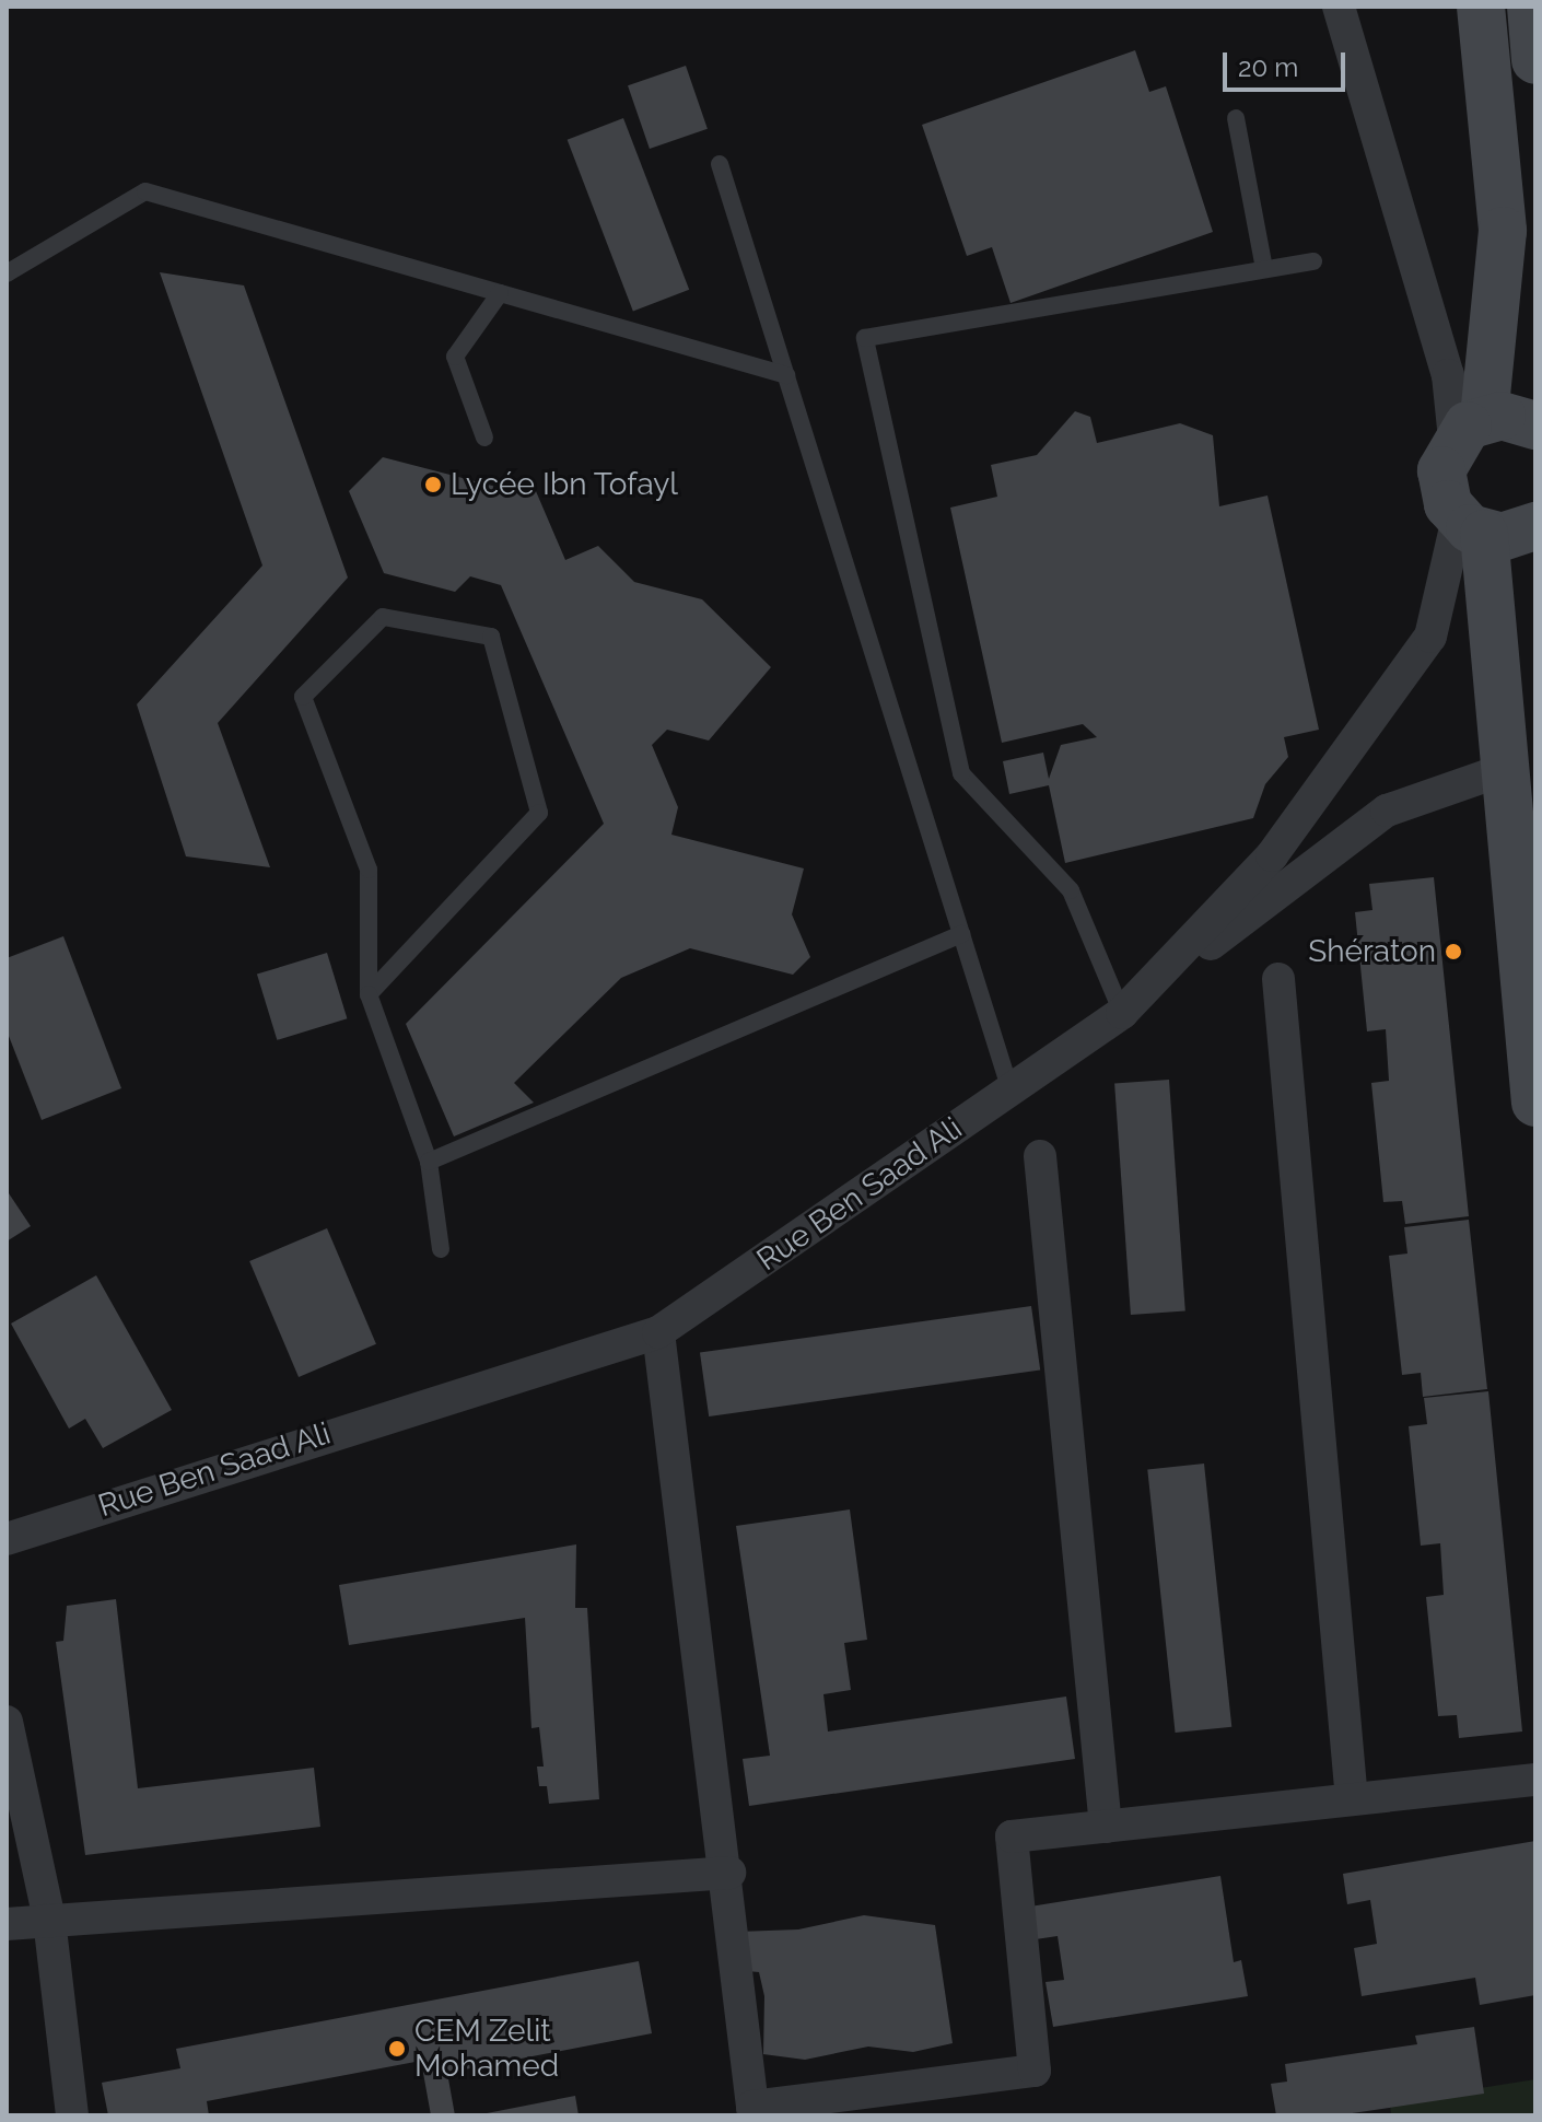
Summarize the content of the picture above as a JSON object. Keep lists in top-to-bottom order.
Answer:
{
  "streets": {
    "street": ["Rue Ben Saad Ali"]
  },
  "places": ["Lycée Ibn Tofayl", "Shératon", "CEM Zelit Mohamed"],
  "scale_bar": "20 m"
}
